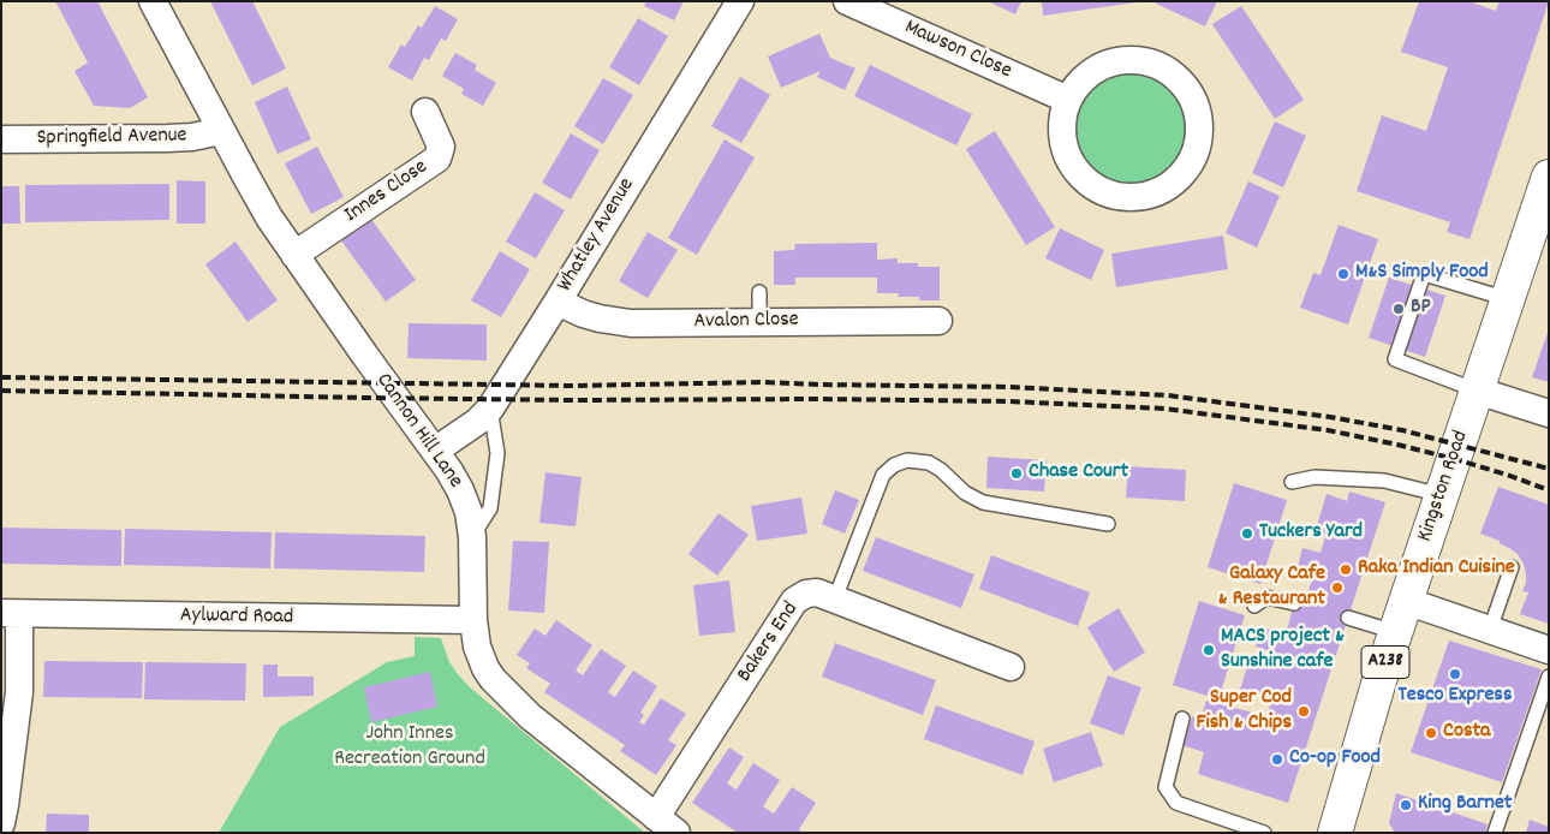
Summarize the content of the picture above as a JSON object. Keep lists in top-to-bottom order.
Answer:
{
  "streets": {
    "main road": ["Kingston Road", "A238"],
    "street": [
      "Mawson Close",
      "Springfield Avenue",
      "Innes Close",
      "Whatley Avenue",
      "Avalon Close",
      "Cannon Hill Lane",
      "Aylward Road",
      "Bakers End"
    ]
  },
  "crossings": [
    ["Springfield Avenue", "Cannon Hill Lane"],
    ["Innes Close", "Cannon Hill Lane"],
    ["Whatley Avenue", "Avalon Close"],
    ["Whatley Avenue", "Cannon Hill Lane"],
    ["Cannon Hill Lane", "Aylward Road"],
    ["Cannon Hill Lane", "Bakers End"]
  ],
  "parks": ["John Innes Recreation Ground"],
  "places": [
    "M&S Simply Food",
    "BP",
    "Chase Court",
    "Tuckers Yard",
    "Raka Indian Cuisine",
    "Galaxy Cafe & Restaurant",
    "MACS project & Sunshine cafe",
    "Tesco Express",
    "Super Cod Fish & Chips",
    "Costa",
    "Co-op Food",
    "King Barnet"
  ]
}
